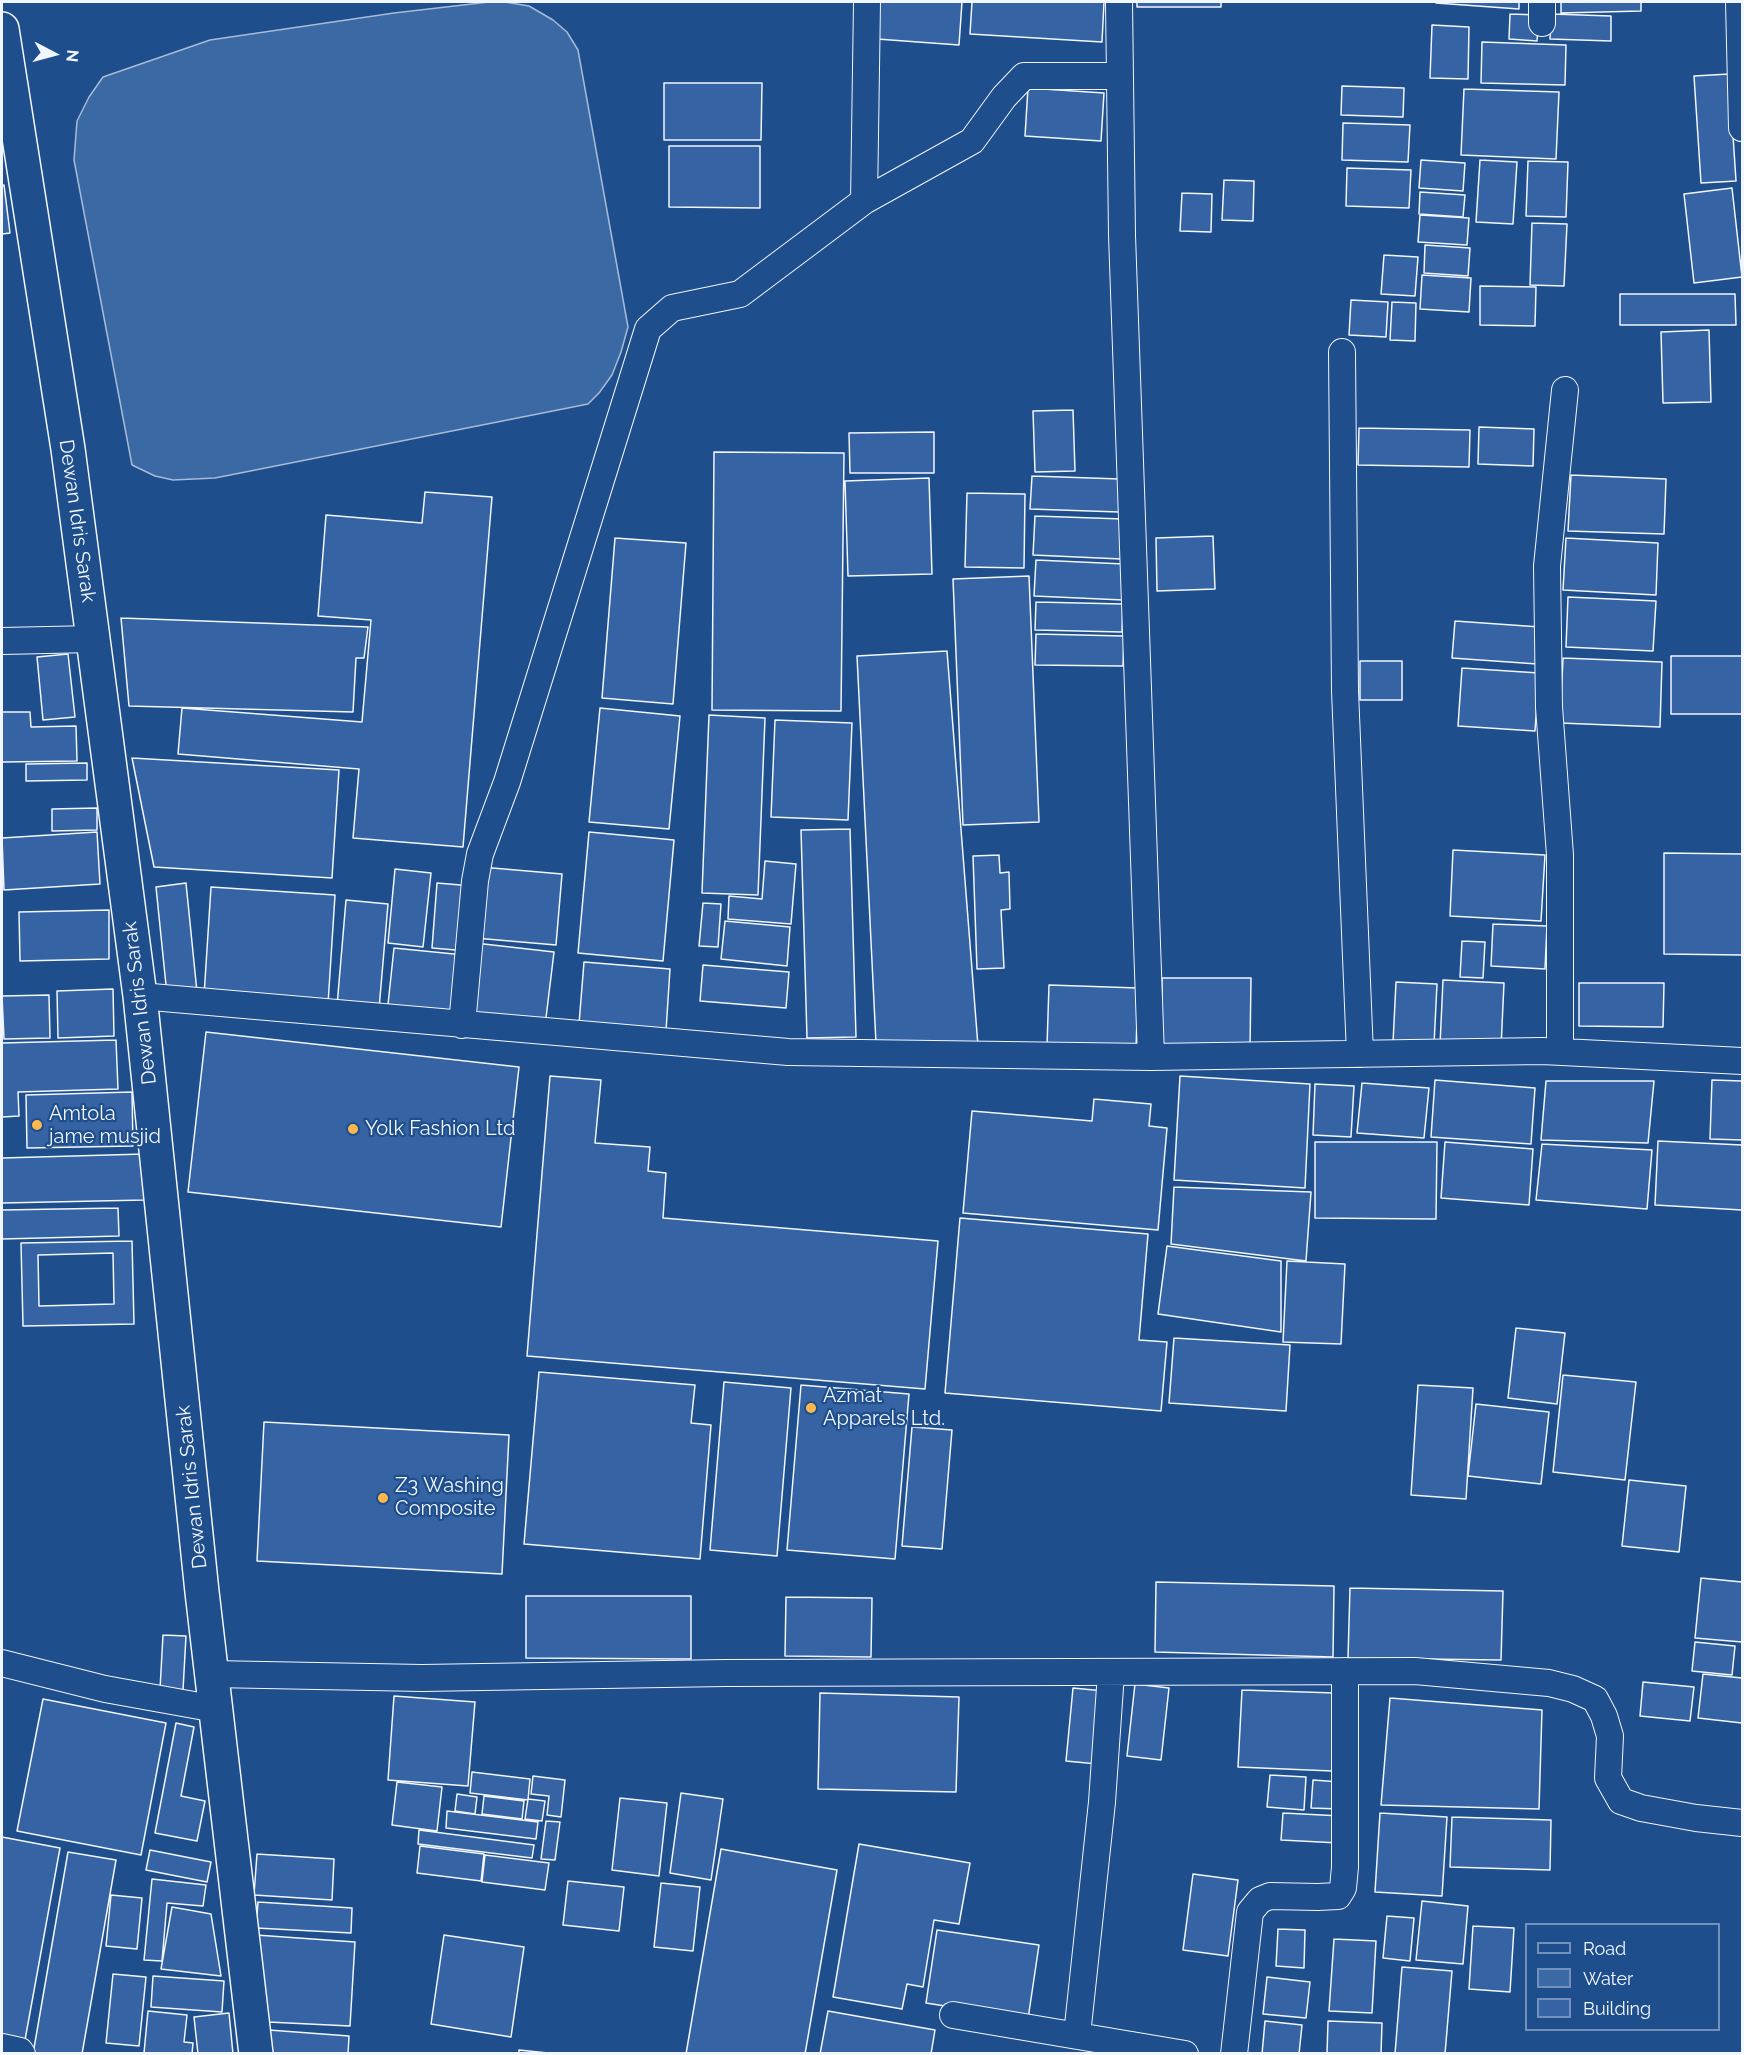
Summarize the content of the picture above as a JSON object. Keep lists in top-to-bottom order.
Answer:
{
  "streets": {
    "main road": ["Dewan Idris Sarak"]
  },
  "places": [
    "Amtola jame musjid",
    "Yolk Fashion Ltd",
    "Azmat Apparels Ltd.",
    "Z3 Washing Composite"
  ],
  "legend": ["Road", "Water", "Building"],
  "north": "right"
}
